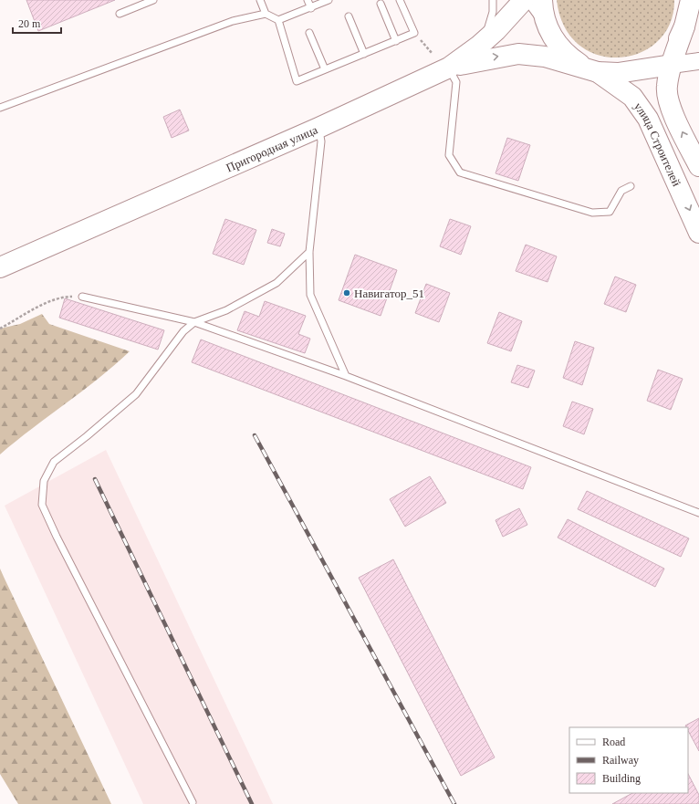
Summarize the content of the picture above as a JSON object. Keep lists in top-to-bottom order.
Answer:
{
  "streets": {
    "main road": ["улица Строителей", "Пригородная улица"]
  },
  "places": ["Навигатор_51"],
  "legend": ["Road", "Railway", "Building"],
  "scale_bar": "20 m"
}
